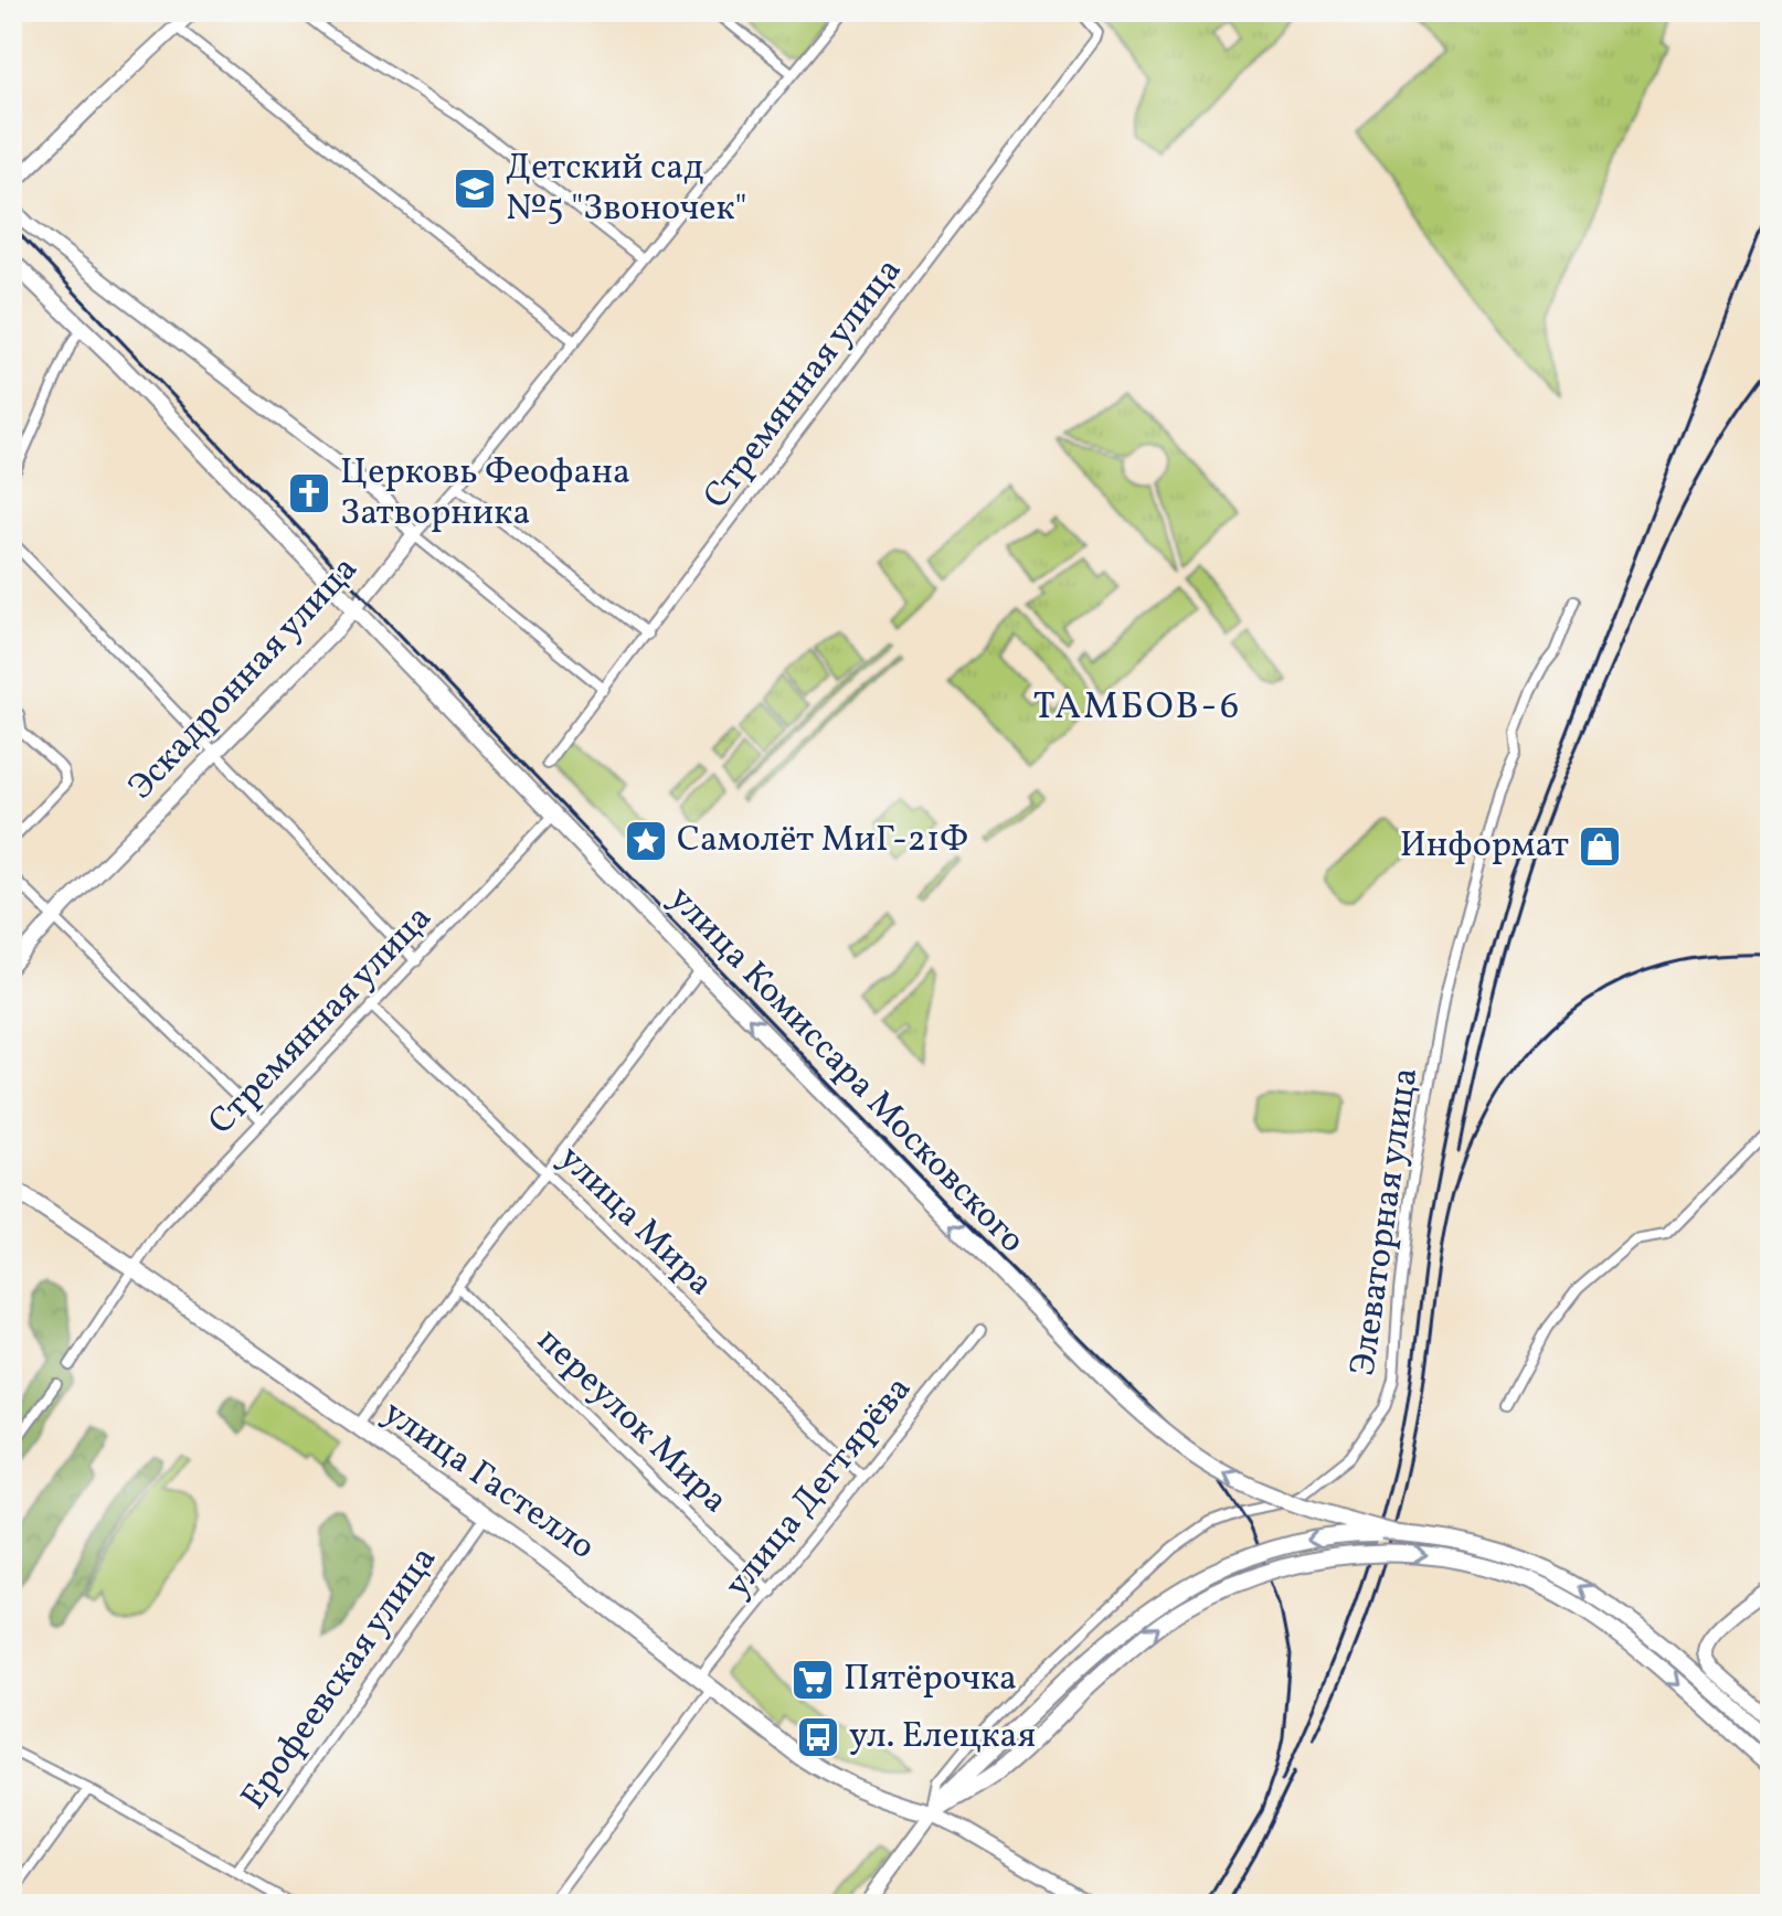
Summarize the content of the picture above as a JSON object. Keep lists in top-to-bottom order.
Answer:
{
  "streets": {
    "main road": ["улица Комиссара Московского", "улица Гастелло"],
    "street": [
      "Стремянная улица",
      "Эскадронная улица",
      "улица Мира",
      "Элеваторная улица",
      "переулок Мира",
      "улица Дегтярёва",
      "Ерофеевская улица"
    ]
  },
  "crossings": [
    ["Стремянная улица", "улица Комиссара Московского"],
    ["Стремянная улица", "улица Мира"],
    ["Стремянная улица", "улица Гастелло"],
    ["Эскадронная улица", "улица Комиссара Московского"],
    ["улица Мира", "улица Дегтярёва"],
    ["Элеваторная улица", "улица Гастелло"],
    ["переулок Мира", "улица Дегтярёва"],
    ["улица Гастелло", "улица Дегтярёва"],
    ["улица Гастелло", "Ерофеевская улица"]
  ],
  "one_way": ["улица Комиссара Московского"],
  "districts": ["ТАМБОВ-6"],
  "places": {
    "school or university": ["Детский сад №5 \"Звоночек\""],
    "church": ["Церковь Феофана Затворника"],
    "place": ["Самолёт МиГ-21Ф"],
    "shop": ["Информат"],
    "supermarket": ["Пятёрочка"],
    "bus stop": ["ул. Елецкая"]
  }
}
